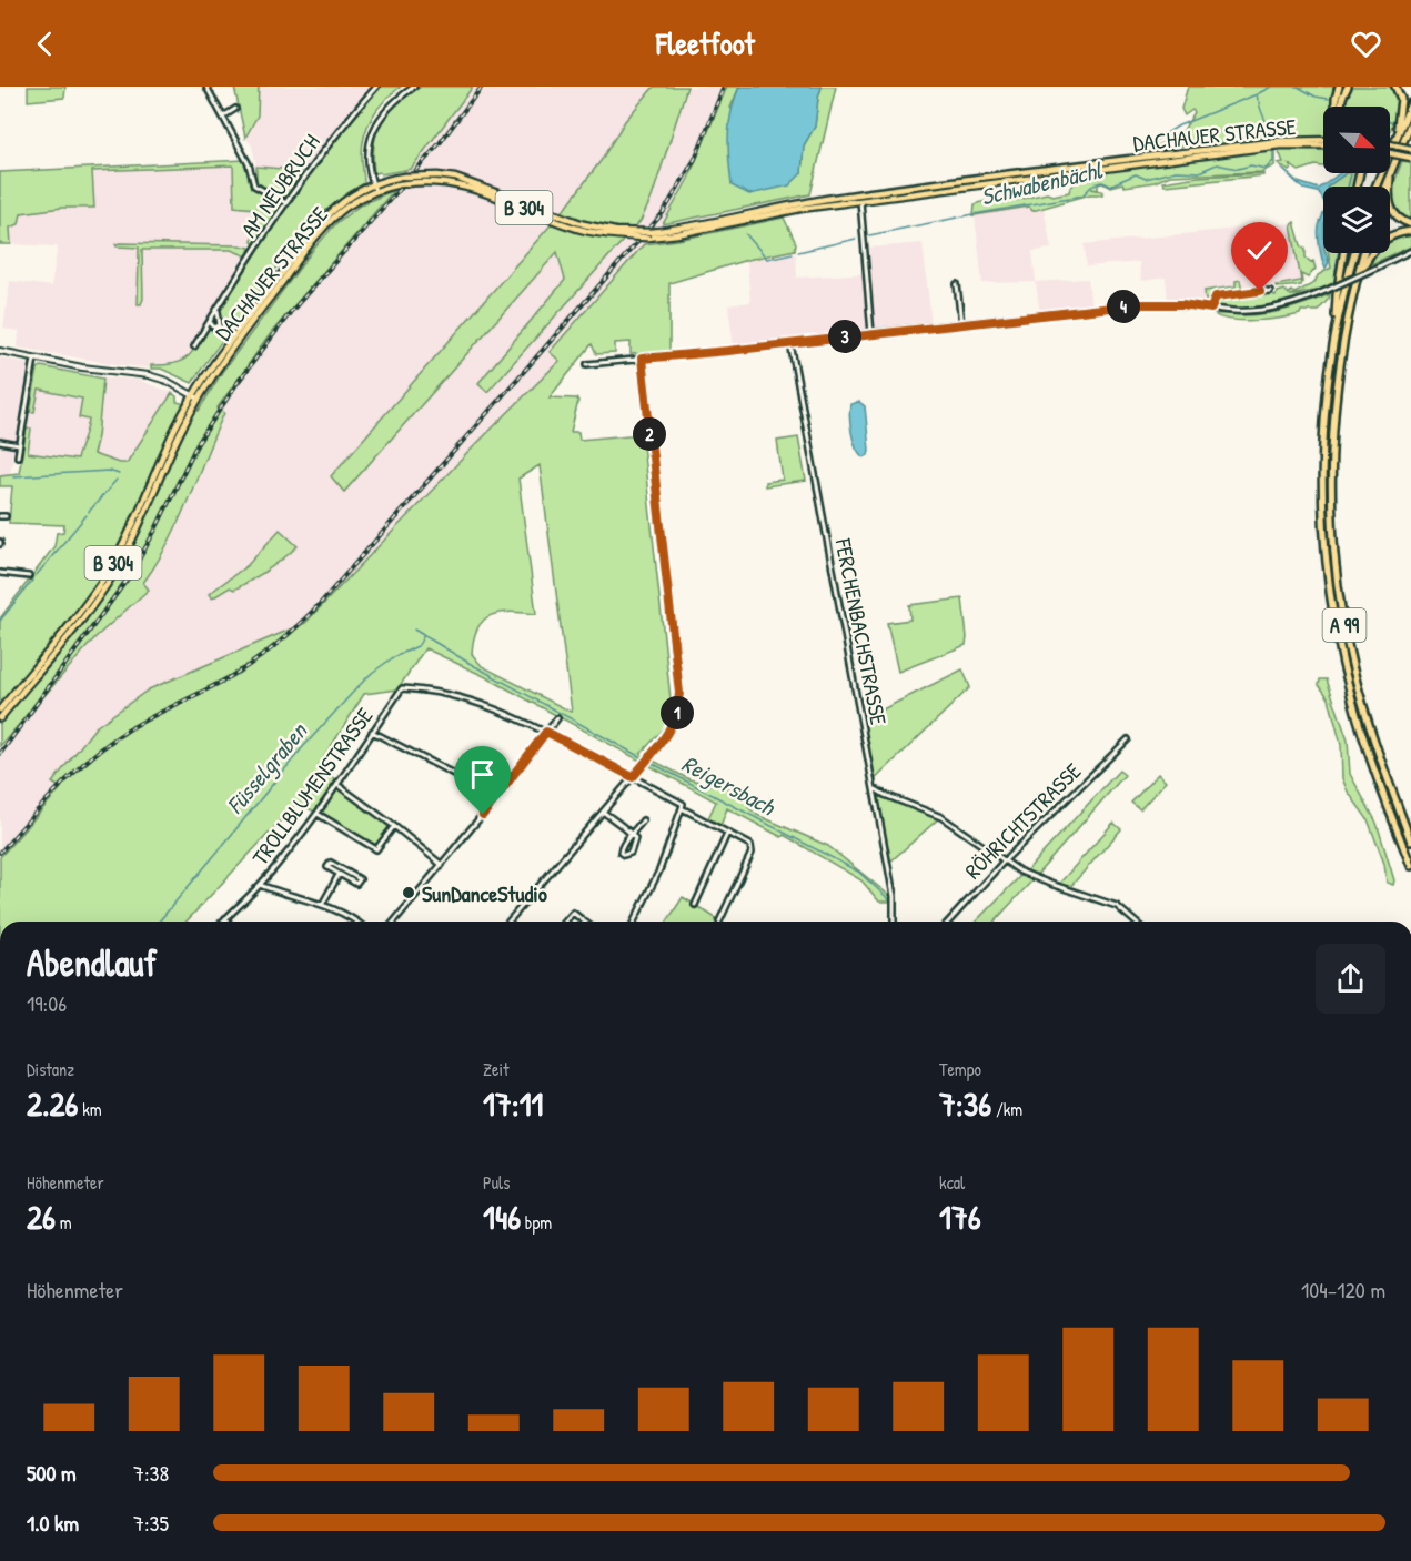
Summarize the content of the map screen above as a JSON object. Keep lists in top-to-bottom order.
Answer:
{
  "streets": {
    "highway": ["A 99"],
    "main road": ["DACHAUER STRASSE", "B 304"],
    "street": [
      "AM NEUBRUCH",
      "FERCHENBACHSTRASSE",
      "TROLLBLUMENSTRASSE",
      "RÖHRICHTSTRASSE"
    ]
  },
  "crossings": [
    ["DACHAUER STRASSE", "B 304"]
  ],
  "water": ["Schwabenbächl", "Füsselgraben", "Reigersbach"],
  "places": ["SunDanceStudio"],
  "north": "bottom right",
  "page": {
    "header": "Fleetfoot",
    "pins": [
      "4",
      "3",
      "2",
      "1"
    ],
    "heading": ["Abendlauf", "19:06"],
    "stats": [
      ["Distanz", "2.26 km"],
      ["Zeit", "17:11"],
      ["Tempo", "7:36 /km"],
      ["Höhenmeter", "26 m"],
      ["Puls", "146 bpm"],
      ["kcal", "176"]
    ],
    "chart": ["Höhenmeter", "104–120 m"],
    "list": [
      {
        "name": "500 m",
        "note": "7:38"
      },
      {
        "name": "1.0 km",
        "note": "7:35"
      }
    ]
  }
}
